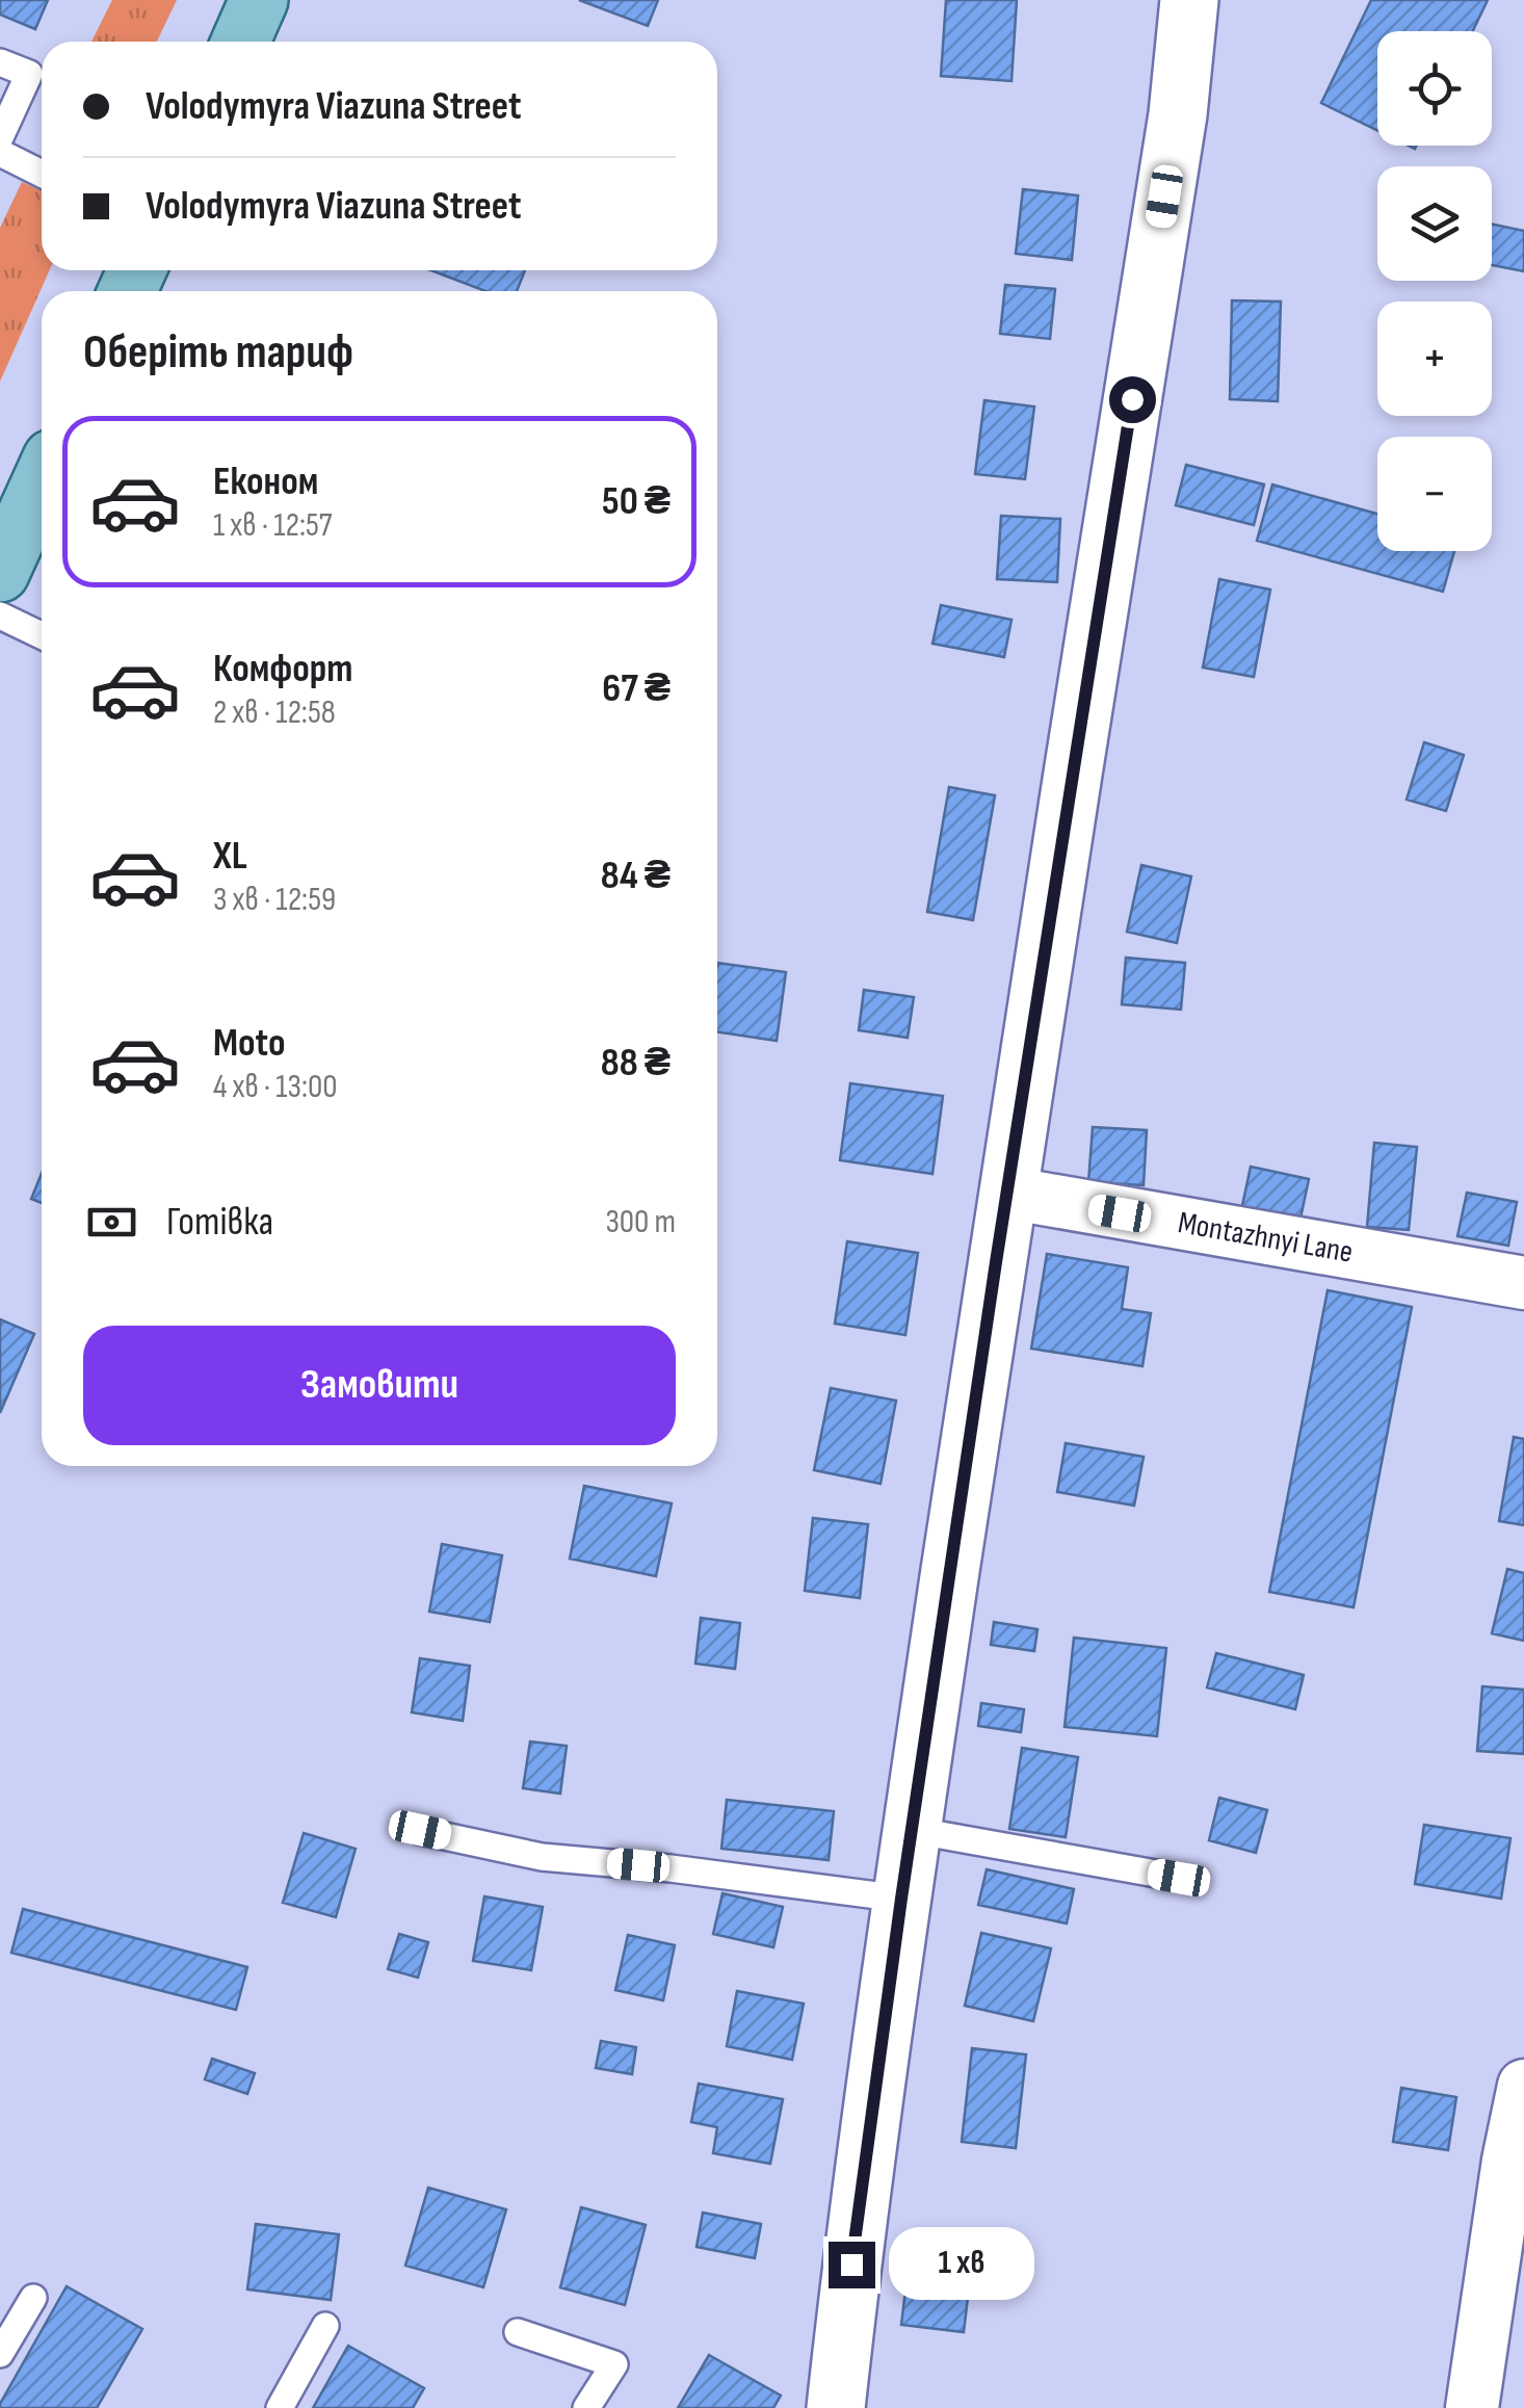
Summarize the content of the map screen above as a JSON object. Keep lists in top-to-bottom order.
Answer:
{
  "streets": {
    "street": ["Montazhnyi Lane"]
  },
  "page": {
    "map_buttons": ["+", "−"],
    "banner": ["Volodymyra Viazuna Street", "Volodymyra Viazuna Street"],
    "heading": "Оберіть тариф",
    "list": [
      {
        "name": "Економ",
        "note": "1 хв · 12:57",
        "value": "50 ₴"
      },
      {
        "name": "Комфорт",
        "note": "2 хв · 12:58",
        "value": "67 ₴"
      },
      {
        "name": "XL",
        "note": "3 хв · 12:59",
        "value": "84 ₴"
      },
      {
        "name": "Moto",
        "note": "4 хв · 13:00",
        "value": "88 ₴"
      }
    ],
    "pay": ["Готівка", "300 m"],
    "buttons": "Замовити",
    "bubble": "1 хв"
  }
}
